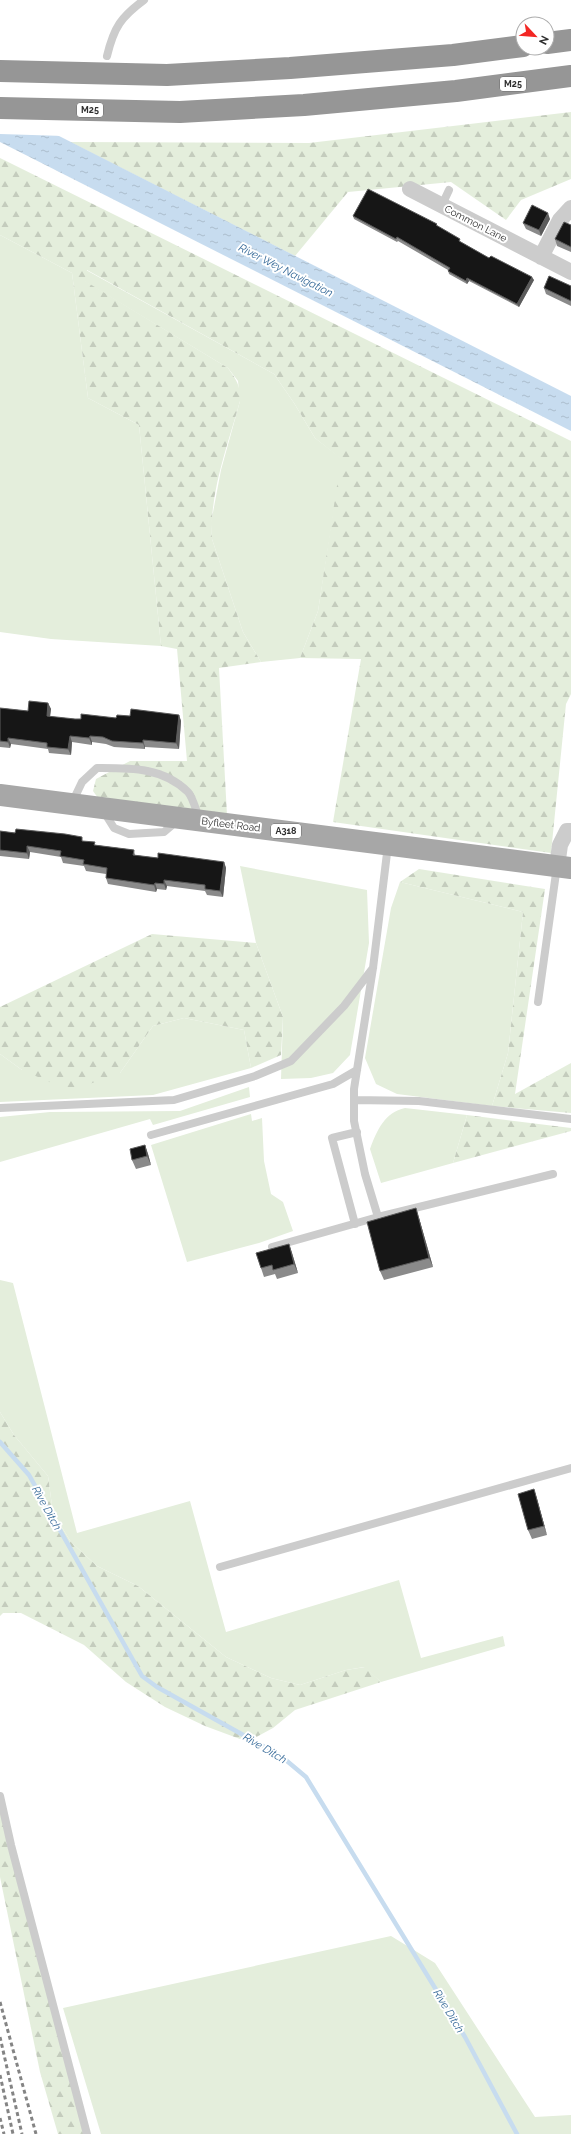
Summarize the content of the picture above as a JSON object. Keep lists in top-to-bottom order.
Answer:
{
  "streets": {
    "highway": ["M25"],
    "main road": ["Byfleet Road", "A318"],
    "street": ["Common Lane"]
  },
  "water": ["River Wey Navigation", "Rive Ditch"],
  "north": "bottom right"
}
